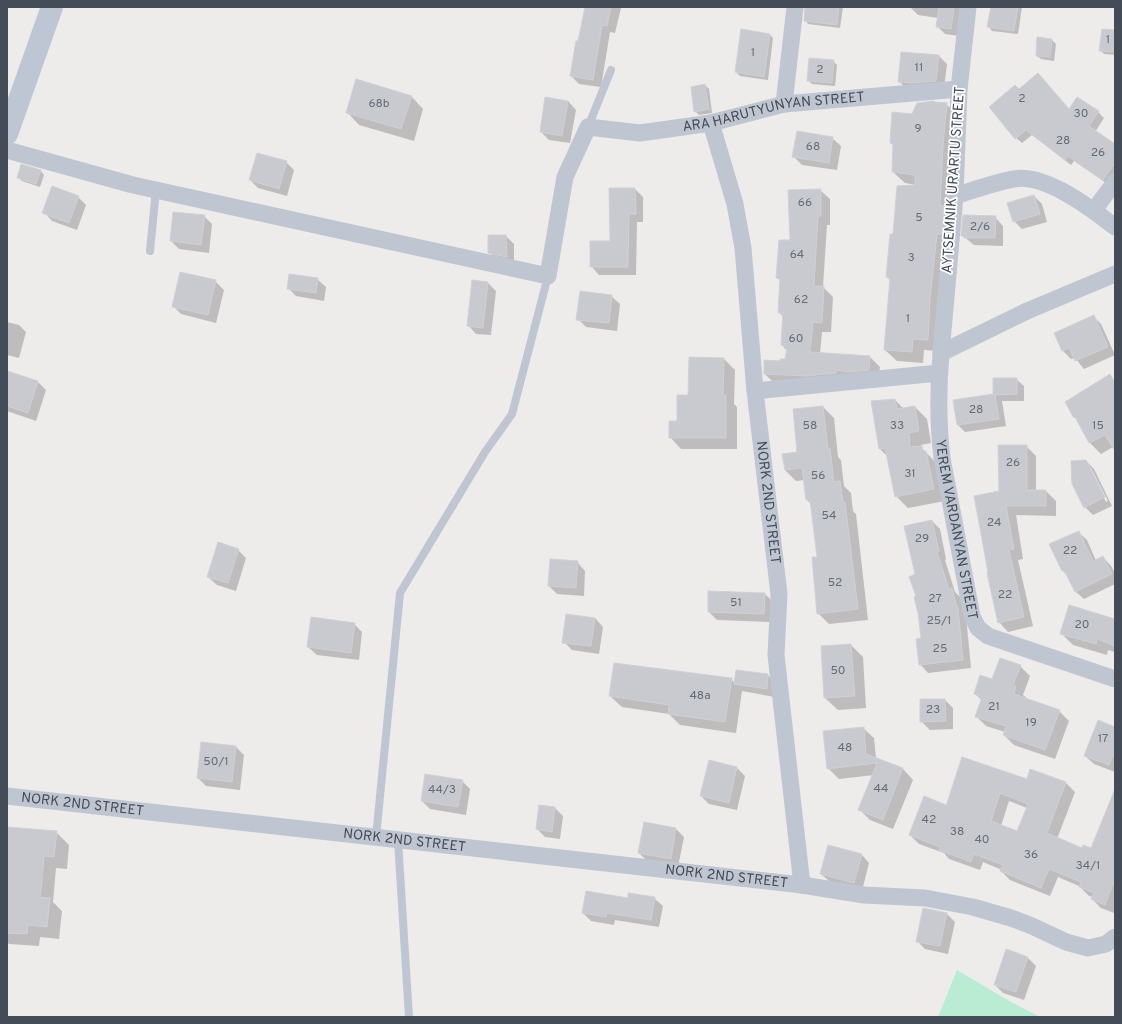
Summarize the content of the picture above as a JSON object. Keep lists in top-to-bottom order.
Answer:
{
  "streets": {
    "street": [
      "ARA HARUTYUNYAN STREET",
      "AYTSEMNIK URARTU STREET",
      "NORK 2ND STREET",
      "YEREM VARDANYAN STREET"
    ]
  },
  "crossings": [
    ["ARA HARUTYUNYAN STREET", "AYTSEMNIK URARTU STREET"],
    ["ARA HARUTYUNYAN STREET", "NORK 2ND STREET"],
    ["AYTSEMNIK URARTU STREET", "YEREM VARDANYAN STREET"]
  ],
  "house_numbers": [
    "1",
    "1",
    "11",
    "2",
    "2",
    "68b",
    "30",
    "9",
    "28",
    "68",
    "26",
    "66",
    "5",
    "2/6",
    "64",
    "3",
    "62",
    "1",
    "60",
    "28",
    "58",
    "33",
    "15",
    "26",
    "31",
    "56",
    "54",
    "24",
    "29",
    "22",
    "52",
    "22",
    "27",
    "51",
    "25/1",
    "20",
    "25",
    "50",
    "48a",
    "21",
    "23",
    "19",
    "17",
    "48",
    "50/1",
    "44",
    "44/3",
    "42",
    "38",
    "40",
    "36",
    "34/1"
  ]
}
